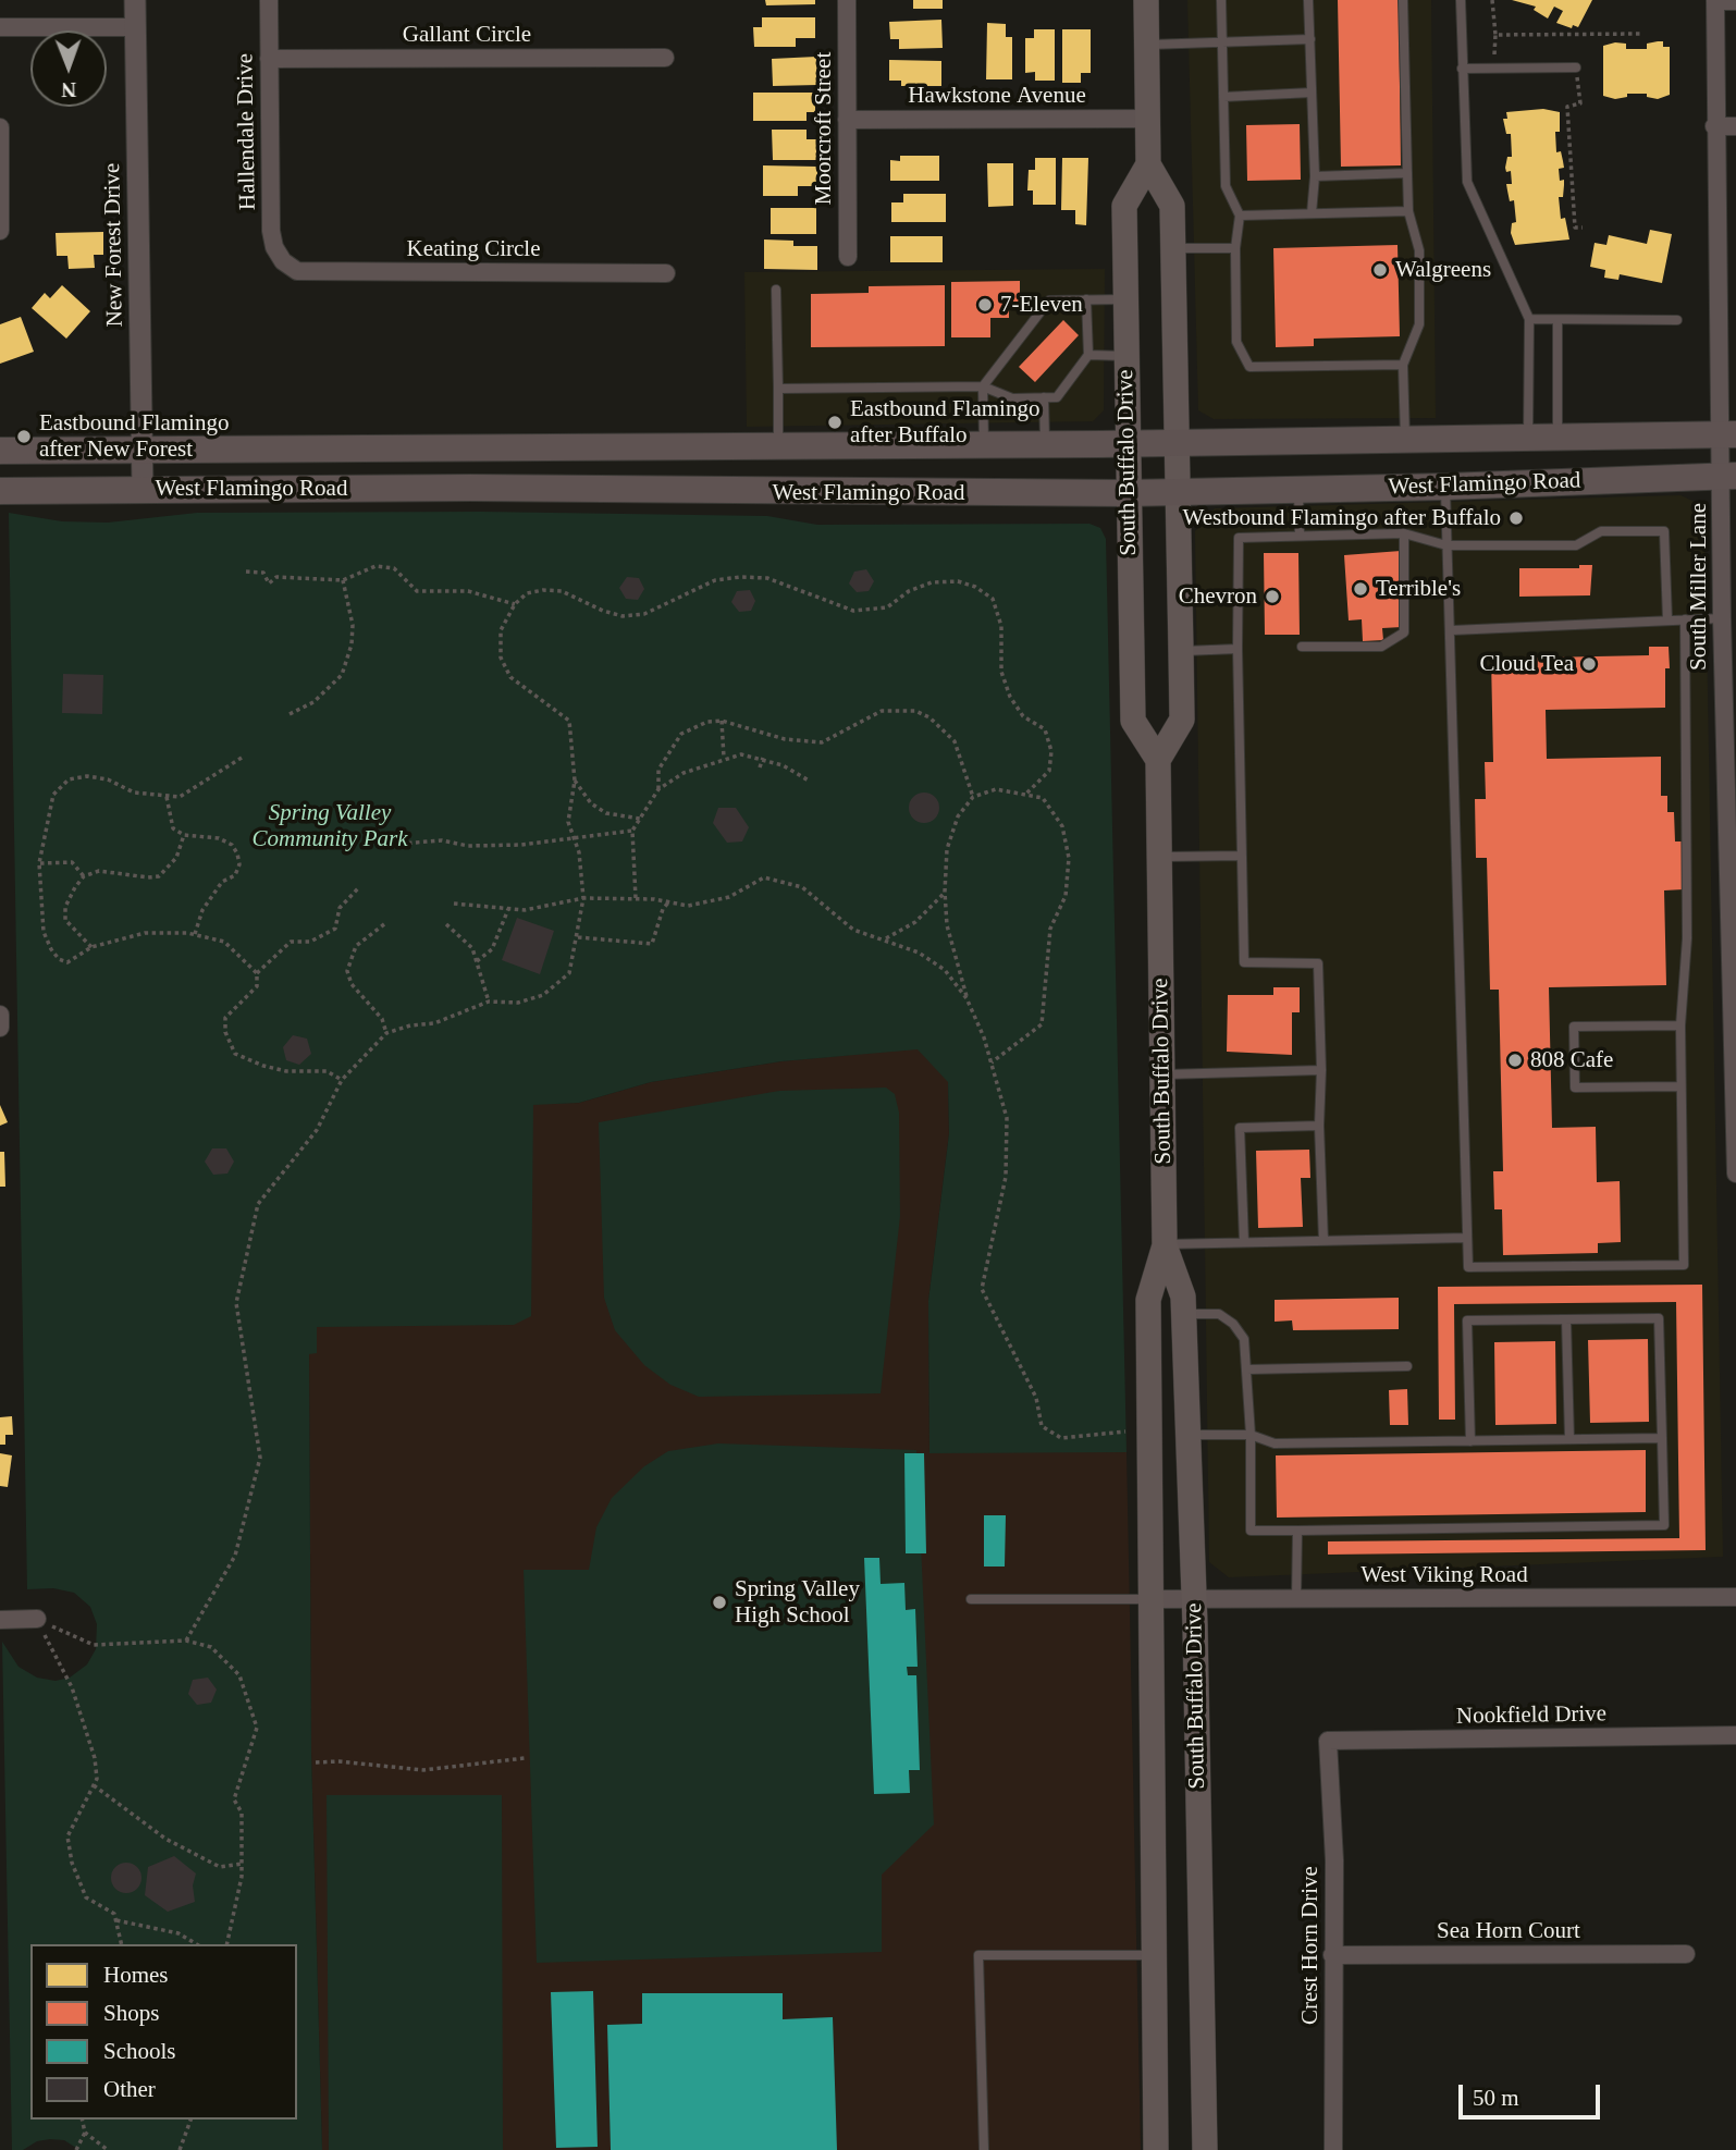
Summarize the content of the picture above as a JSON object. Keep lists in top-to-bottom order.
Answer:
{
  "streets": {
    "main road": ["South Buffalo Drive", "West Flamingo Road"],
    "street": [
      "Gallant Circle",
      "Hawkstone Avenue",
      "Moorcroft Street",
      "Hallendale Drive",
      "New Forest Drive",
      "Keating Circle",
      "South Miller Lane",
      "West Viking Road",
      "Nookfield Drive",
      "Sea Horn Court",
      "Crest Horn Drive"
    ]
  },
  "crossings": [
    ["Gallant Circle", "Hallendale Drive"],
    ["Hawkstone Avenue", "Moorcroft Street"],
    ["Hallendale Drive", "Keating Circle"],
    ["New Forest Drive", "West Flamingo Road"],
    ["South Buffalo Drive", "West Flamingo Road"],
    ["South Buffalo Drive", "West Viking Road"],
    ["West Flamingo Road", "South Miller Lane"],
    ["Nookfield Drive", "Crest Horn Drive"],
    ["Sea Horn Court", "Crest Horn Drive"]
  ],
  "parks": ["Spring Valley Community Park"],
  "places": [
    "Walgreens",
    "7-Eleven",
    "Eastbound Flamingo after Buffalo",
    "Eastbound Flamingo after New Forest",
    "Westbound Flamingo after Buffalo",
    "Terrible's",
    "Chevron",
    "Cloud Tea",
    "808 Cafe",
    "Spring Valley High School"
  ],
  "legend": [
    "Homes",
    "Shops",
    "Schools",
    "Other"
  ],
  "scale_bar": "50 m",
  "north": "bottom"
}
